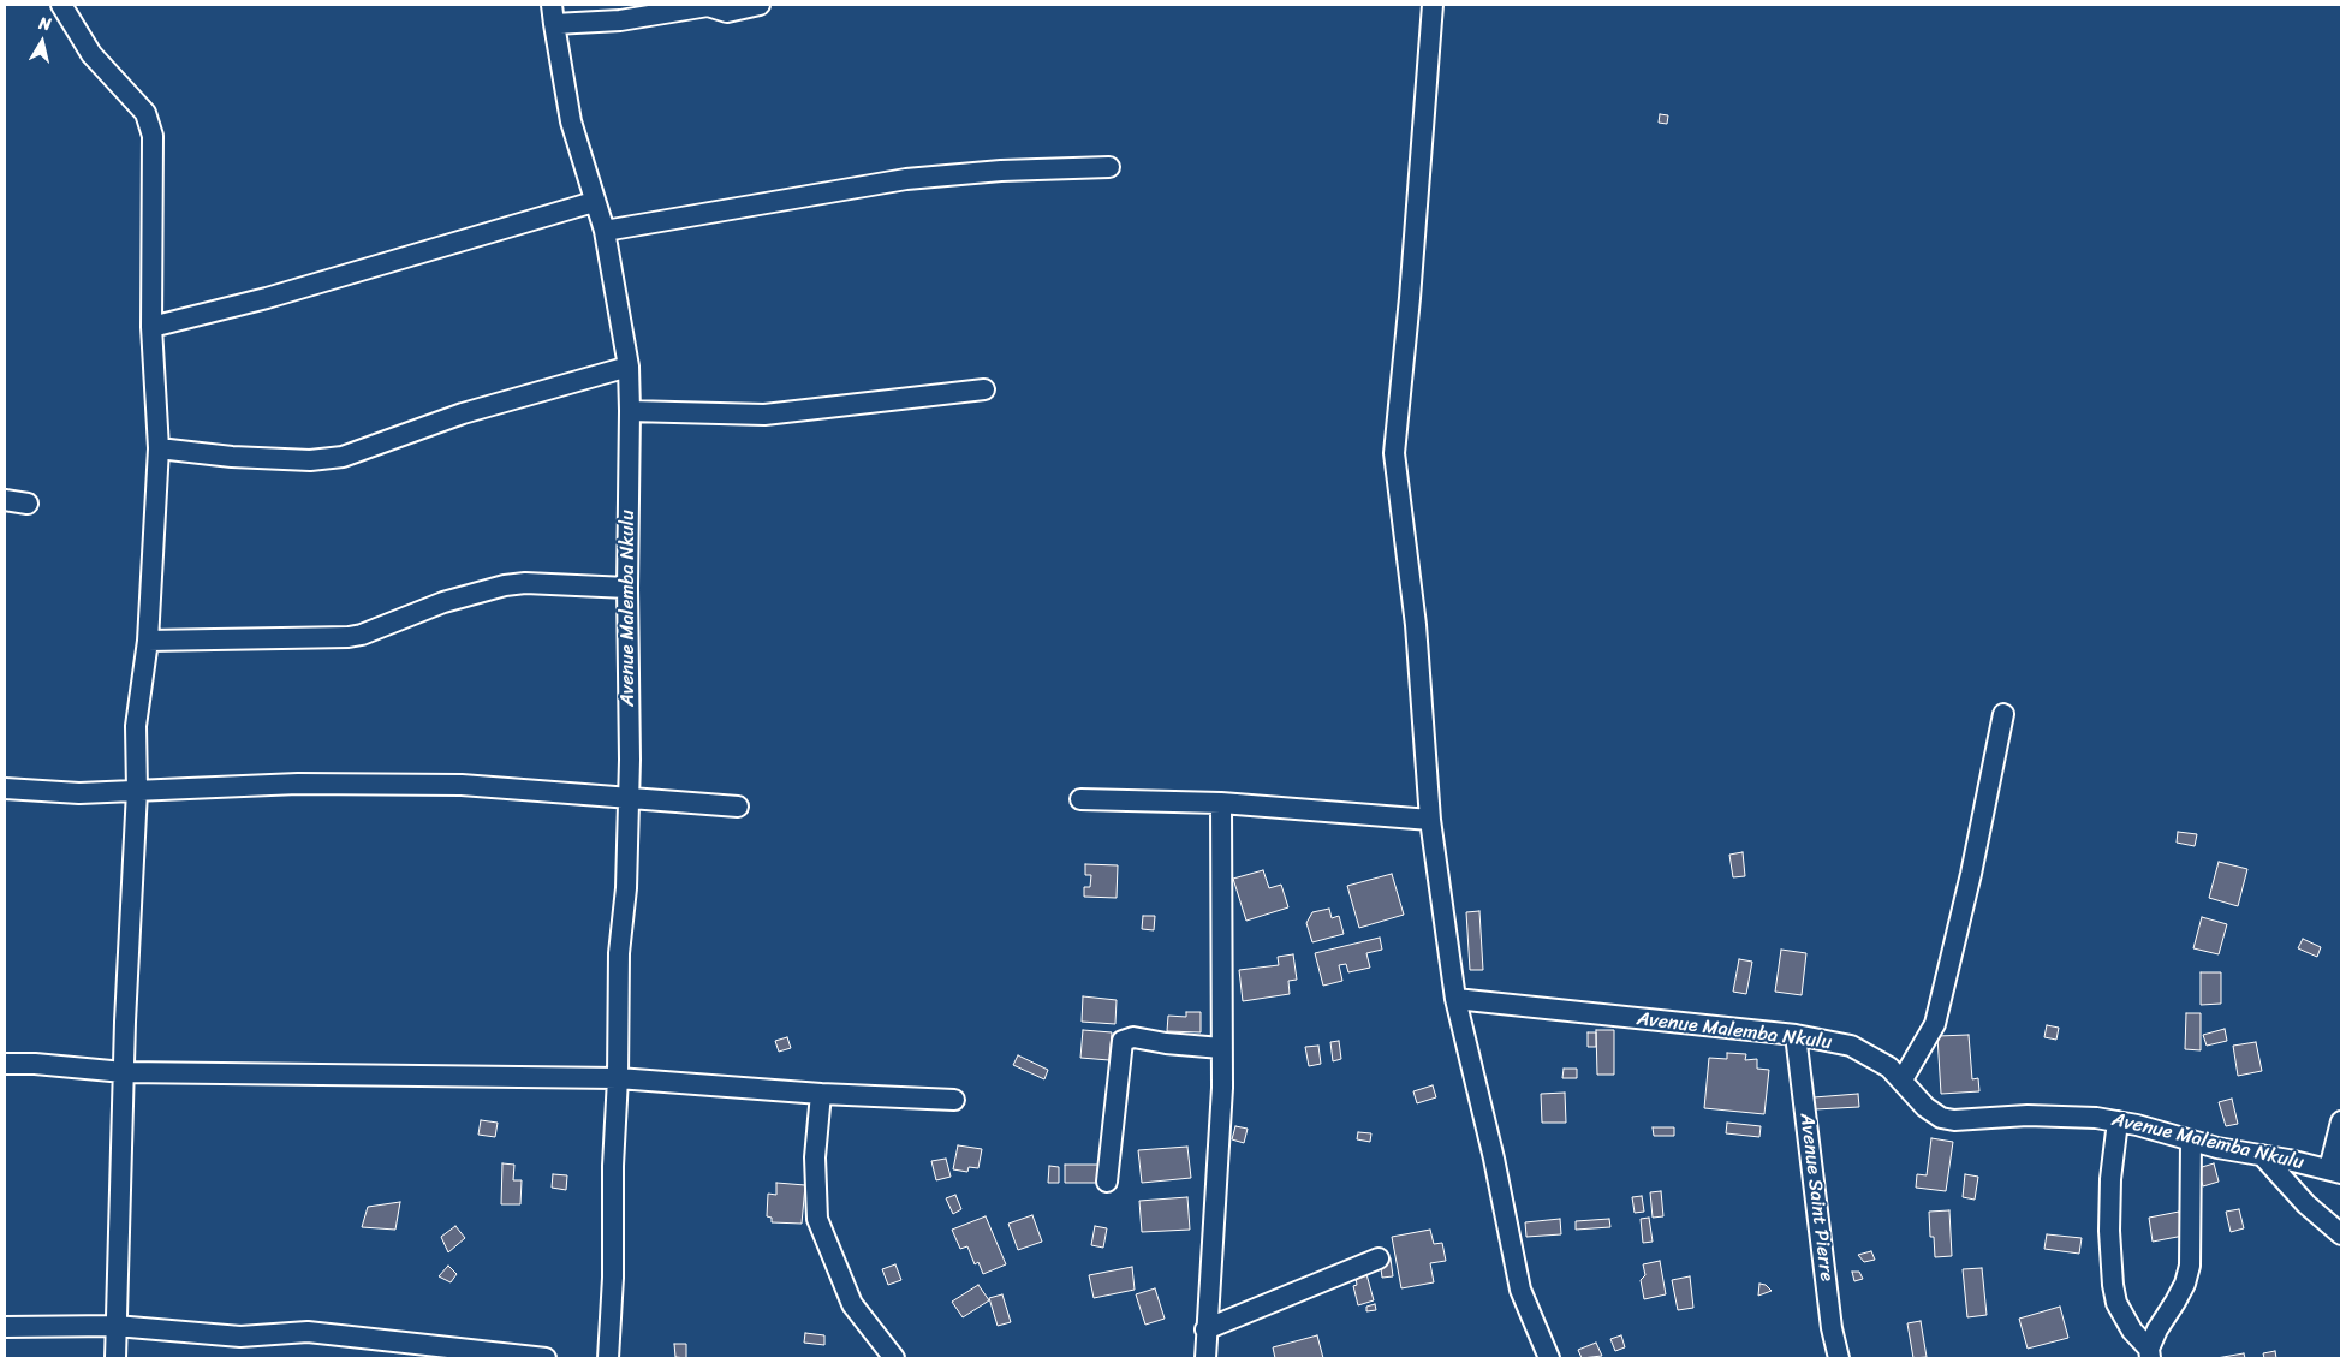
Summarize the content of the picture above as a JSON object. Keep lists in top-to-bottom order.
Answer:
{
  "streets": {
    "street": ["Avenue Malemba Nkulu", "Avenue Saint Pierre"]
  },
  "crossings": [
    ["Avenue Malemba Nkulu", "Avenue Saint Pierre"]
  ],
  "north": "top"
}
